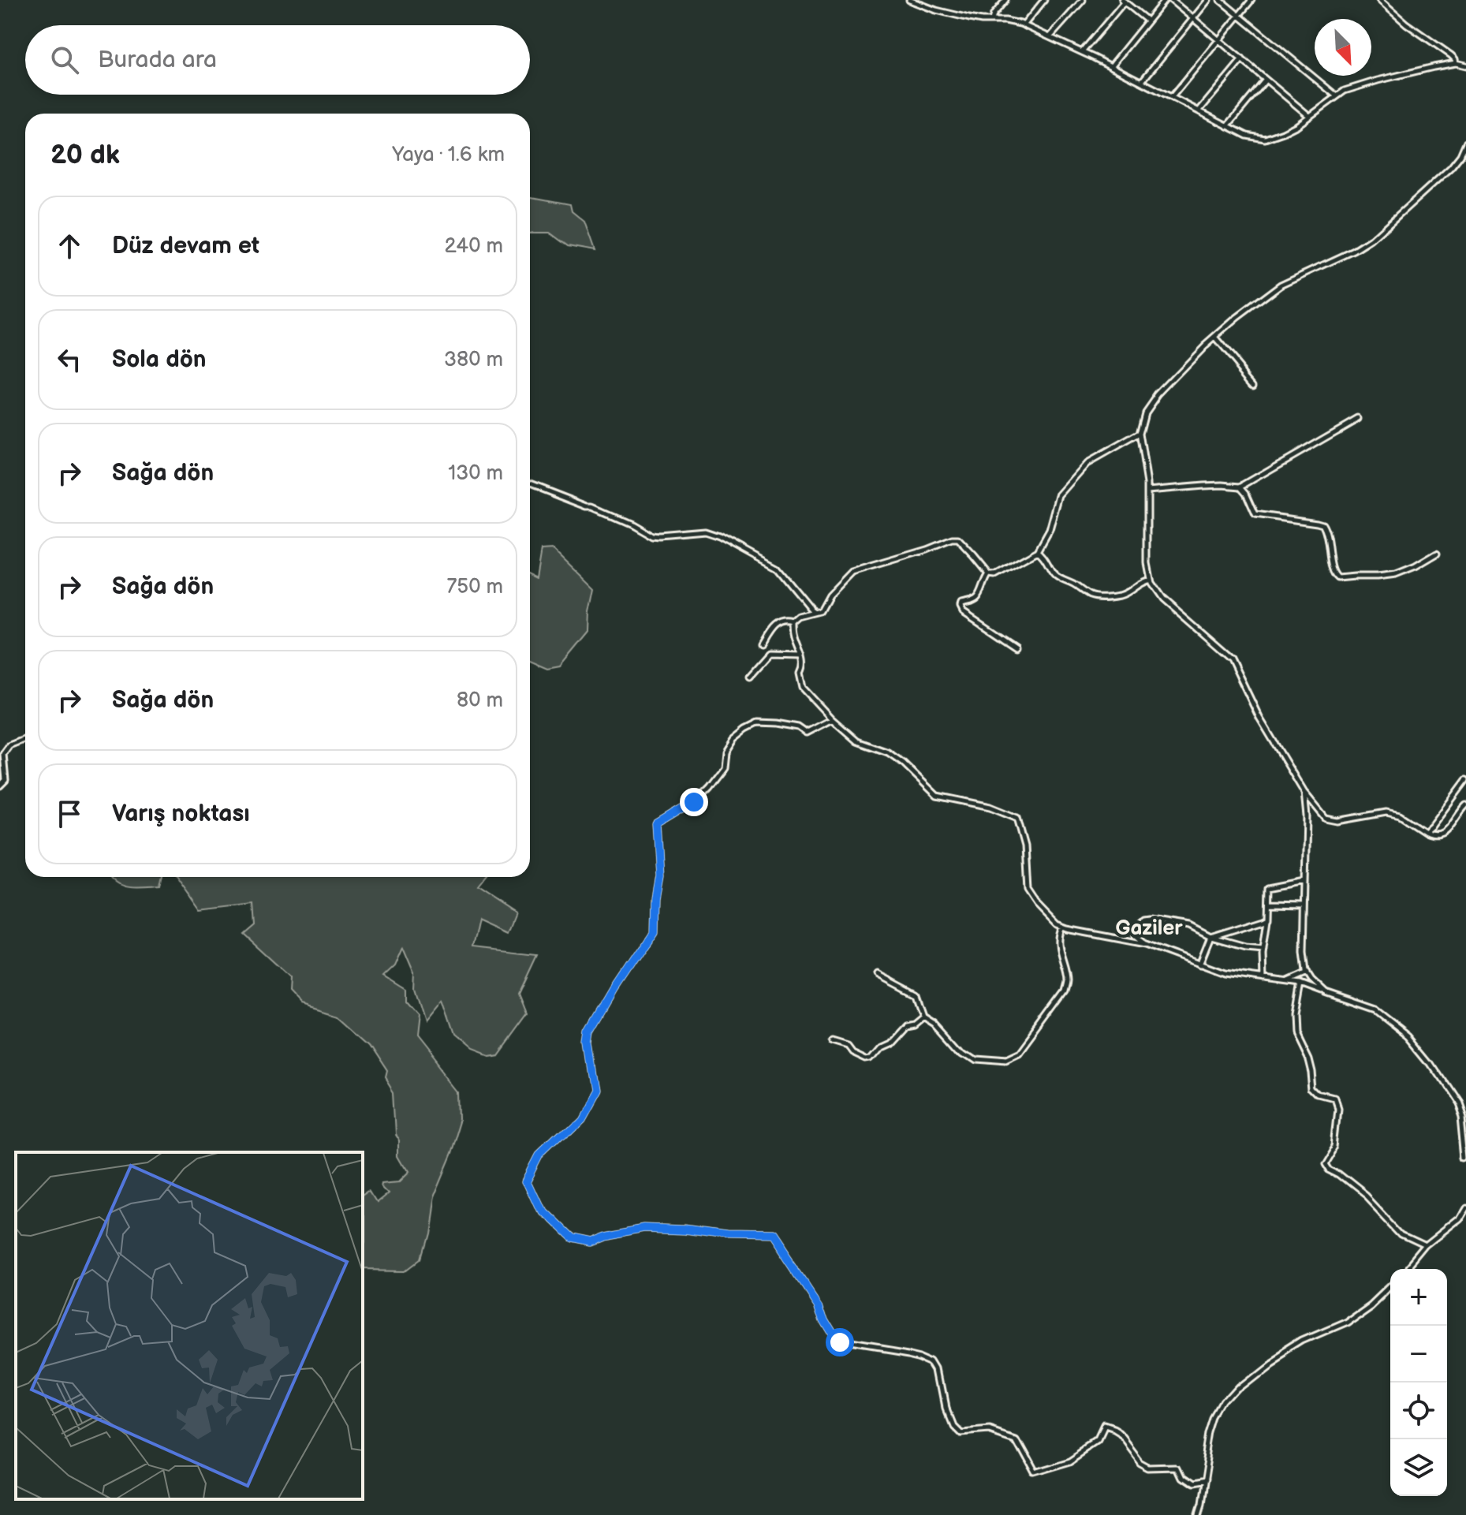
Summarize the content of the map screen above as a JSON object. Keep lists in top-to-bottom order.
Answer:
{
  "districts": ["Gaziler"],
  "north": "bottom right",
  "page": {
    "search": "Burada ara",
    "heading": ["20 dk", "Yaya · 1.6 km"],
    "list": [
      ["Düz devam et", "240 m"],
      ["Sola dön", "380 m"],
      ["Sağa dön", "130 m"],
      ["Sağa dön", "750 m"],
      ["Sağa dön", "80 m"],
      "Varış noktası"
    ],
    "map_buttons": ["+", "−"]
  }
}
